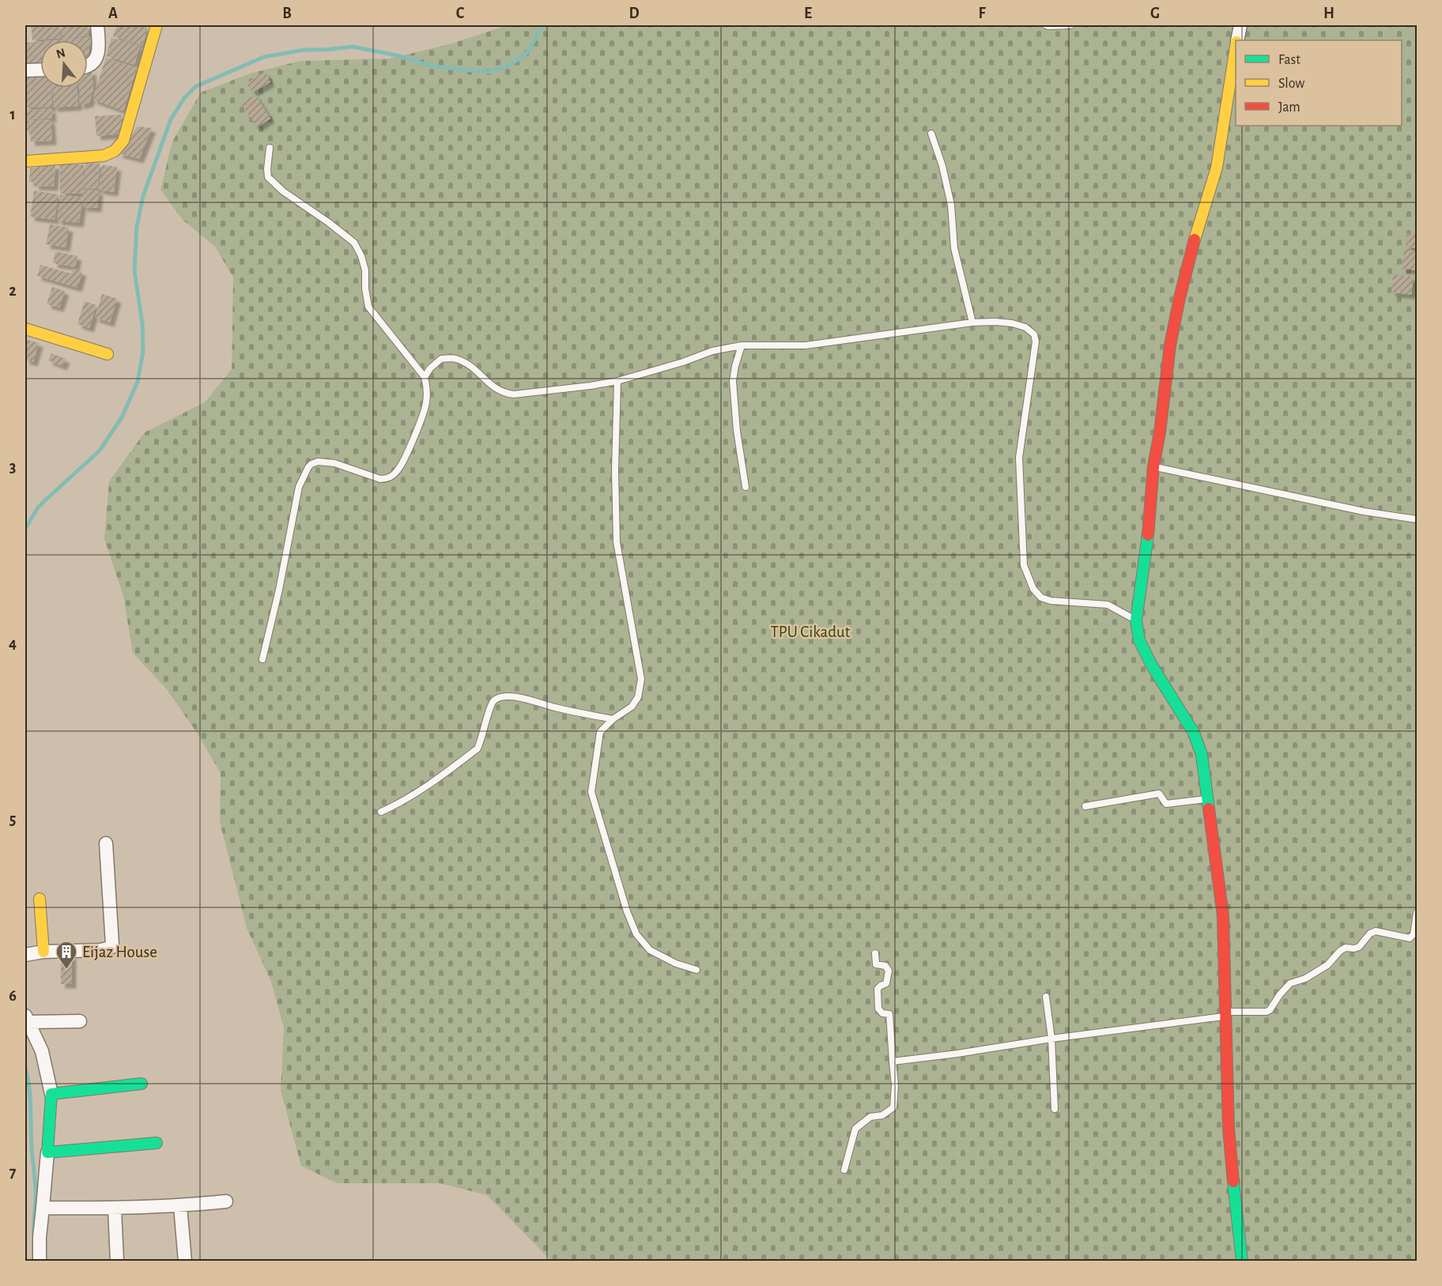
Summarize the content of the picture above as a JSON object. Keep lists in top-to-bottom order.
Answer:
{
  "parks": ["TPU Cikadut"],
  "places": {
    "building": ["Eijaz House"]
  },
  "legend": ["Fast", "Slow", "Jam"],
  "north": "top",
  "grid": {
    "columns": [
      "A",
      "B",
      "C",
      "D",
      "E",
      "F",
      "G",
      "H"
    ],
    "rows": [
      "1",
      "2",
      "3",
      "4",
      "5",
      "6",
      "7"
    ]
  }
}
